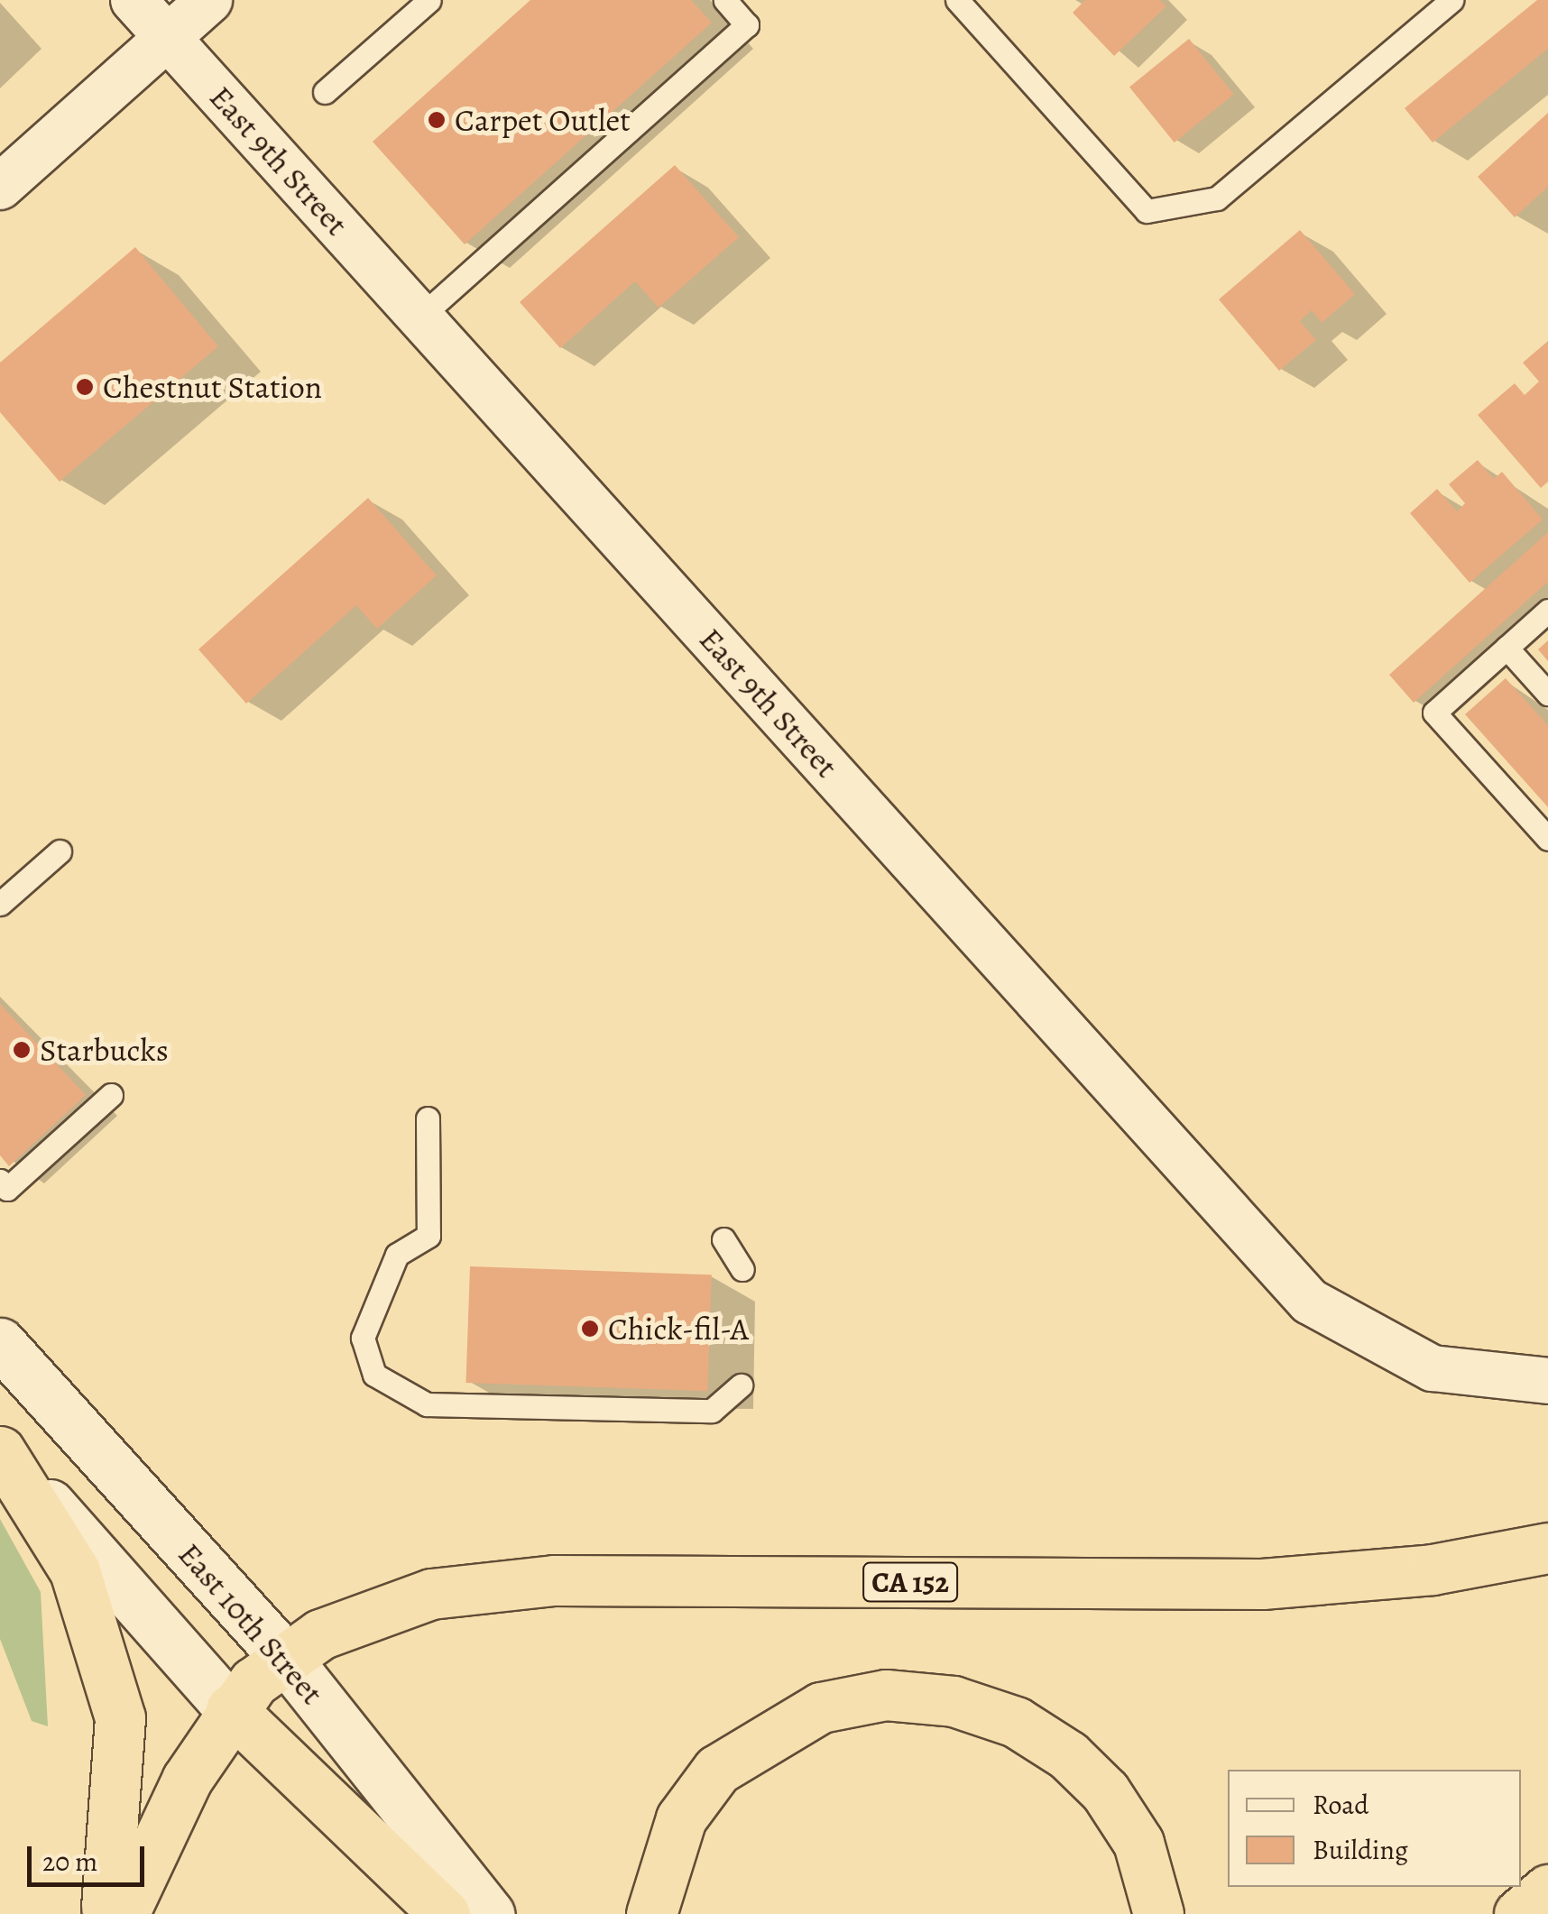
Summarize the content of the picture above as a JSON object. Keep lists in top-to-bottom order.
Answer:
{
  "streets": {
    "highway": ["CA 152"],
    "main road": ["East 10th Street"],
    "street": ["East 9th Street"]
  },
  "crossings": [
    ["CA 152", "East 10th Street"]
  ],
  "places": [
    "Carpet Outlet",
    "Chestnut Station",
    "Starbucks",
    "Chick-fil-A"
  ],
  "legend": ["Road", "Building"],
  "scale_bar": "20 m"
}
